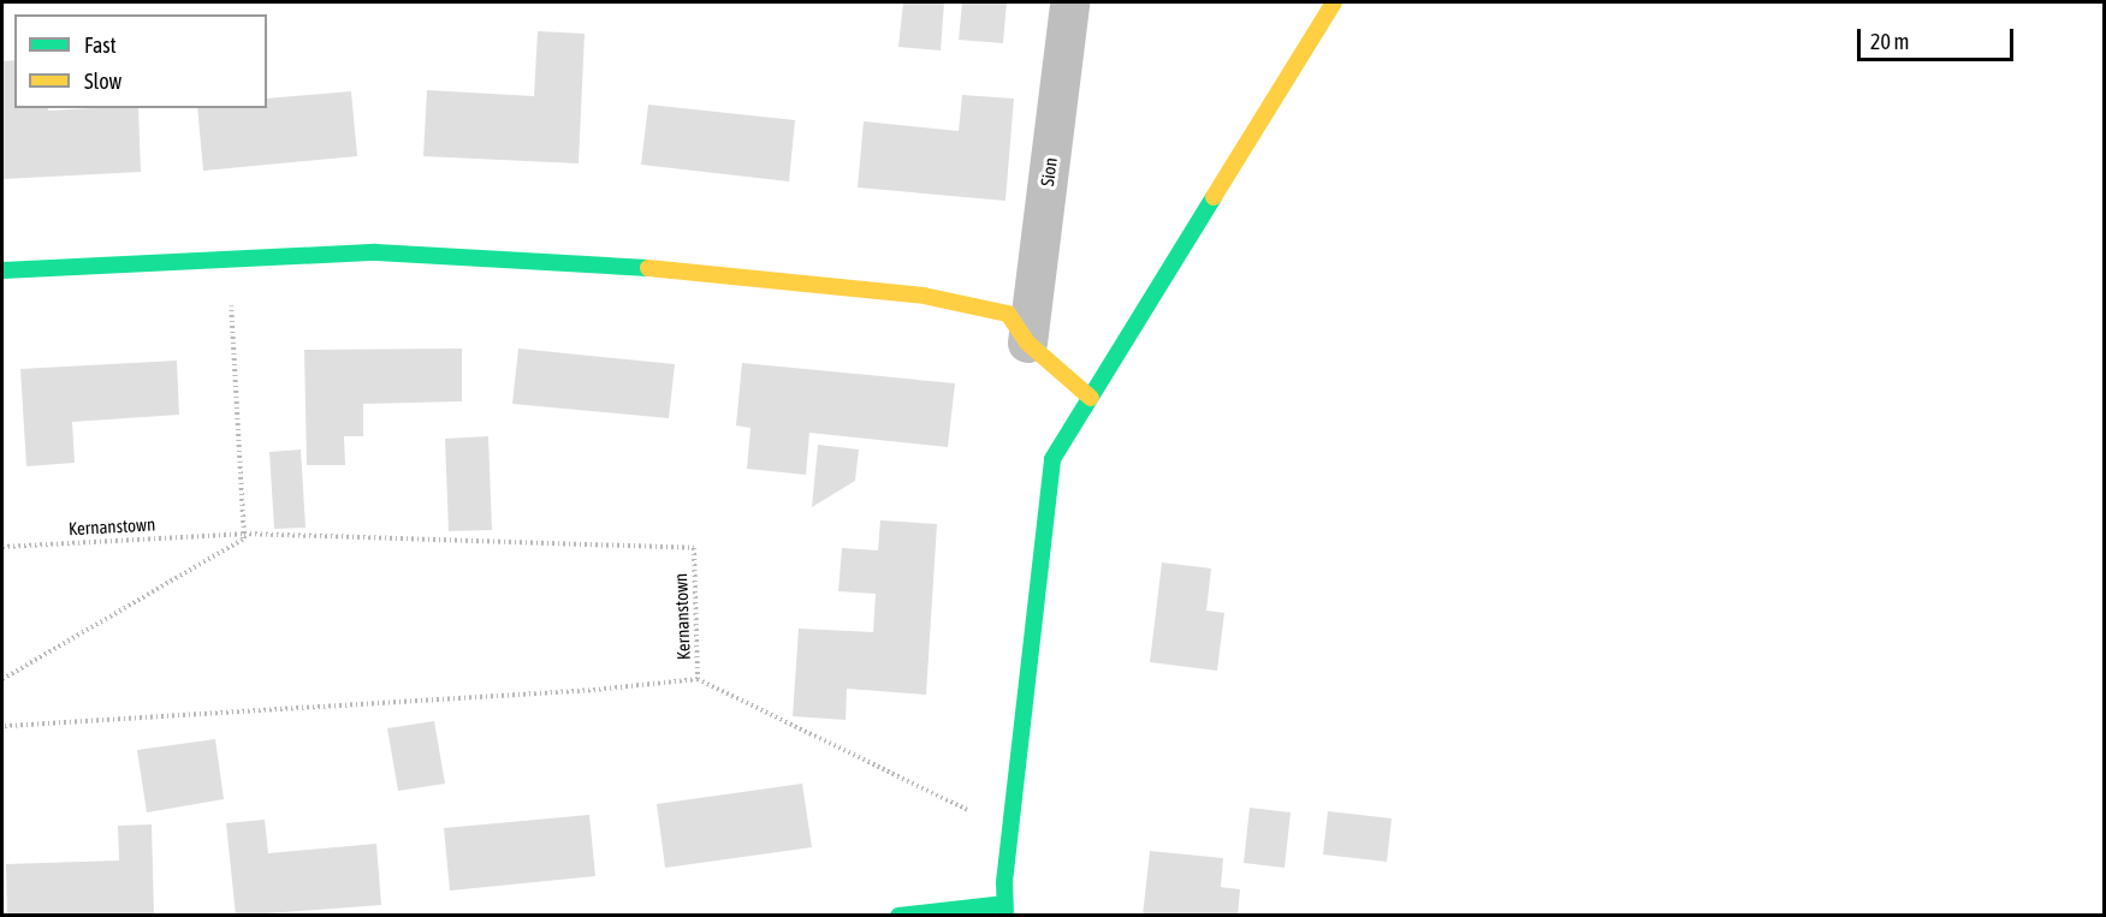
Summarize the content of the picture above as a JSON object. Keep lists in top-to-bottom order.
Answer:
{
  "streets": {
    "street": ["Sion"],
    "path": ["Kernanstown"]
  },
  "legend": ["Fast", "Slow"],
  "scale_bar": "20 m"
}
